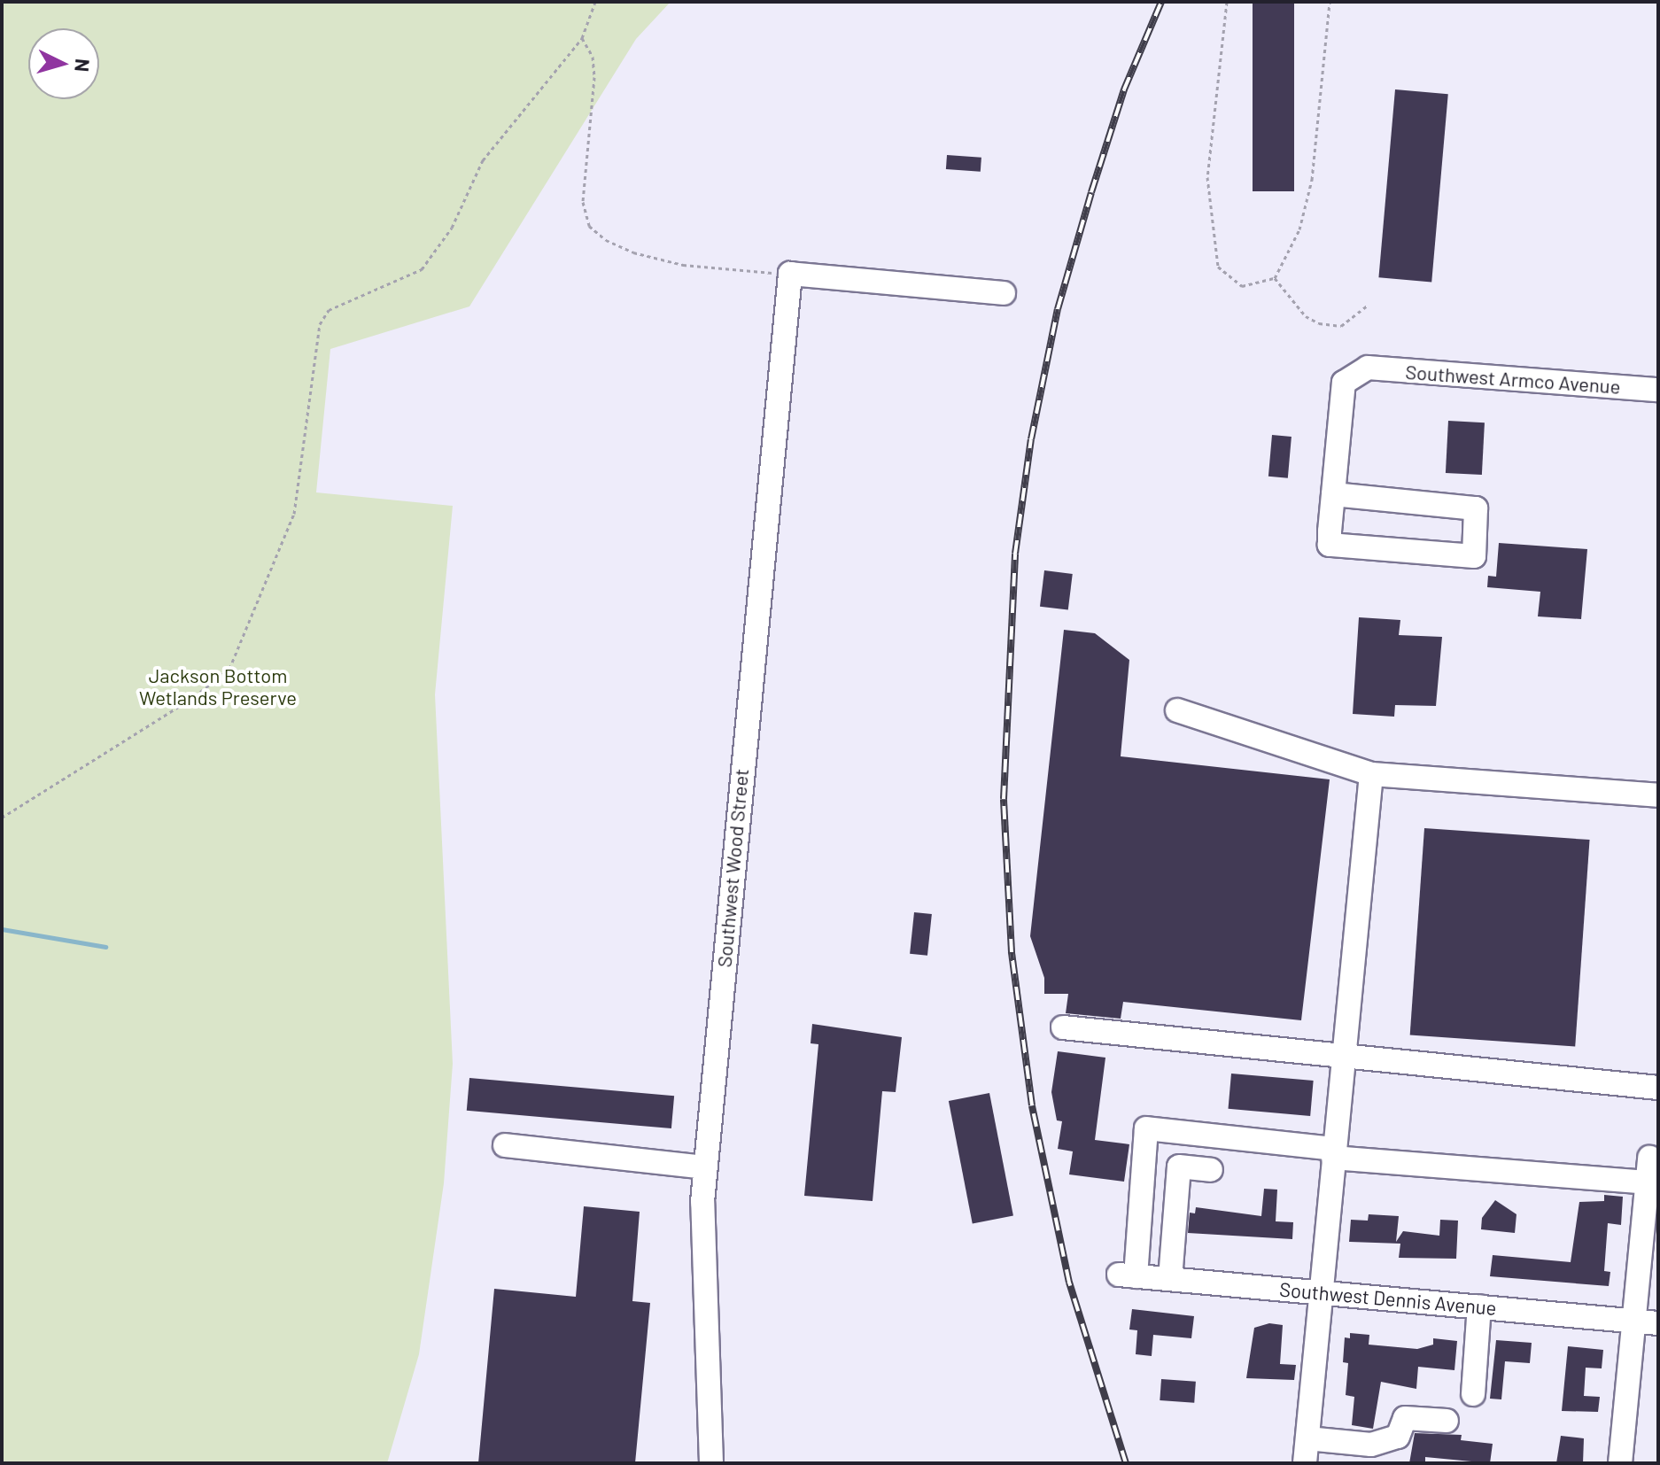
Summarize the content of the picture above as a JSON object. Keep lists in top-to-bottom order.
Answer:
{
  "streets": {
    "street": ["Southwest Armco Avenue", "Southwest Wood Street", "Southwest Dennis Avenue"]
  },
  "parks": ["Jackson Bottom Wetlands Preserve"],
  "north": "right"
}
